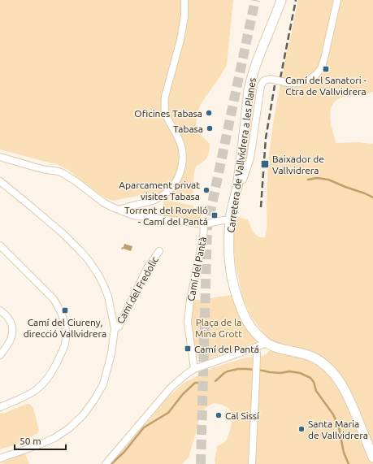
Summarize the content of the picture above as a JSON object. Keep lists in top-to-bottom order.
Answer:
{
  "streets": {
    "main road": ["Carretera de Vallvidrera a les Planes"],
    "street": ["Camí del Pantà", "Camí del Fredolic"]
  },
  "parks": ["Plaça de la Mina Grott"],
  "places": {
    "transit": [
      "Camí del Sanatori - Ctra de Vallvidrera",
      "Baixador de Vallvidrera",
      "Torrent del Rovelló - Camí del Pantá",
      "Camí del Ciureny, direcció Vallvidrera",
      "Camí del Pantá"
    ],
    "other": [
      "Oficines Tabasa",
      "Tabasa",
      "Aparcament privat visites Tabasa",
      "Cal Sissí",
      "Santa Maria de Vallvidrera"
    ]
  },
  "scale_bar": "50 m"
}
